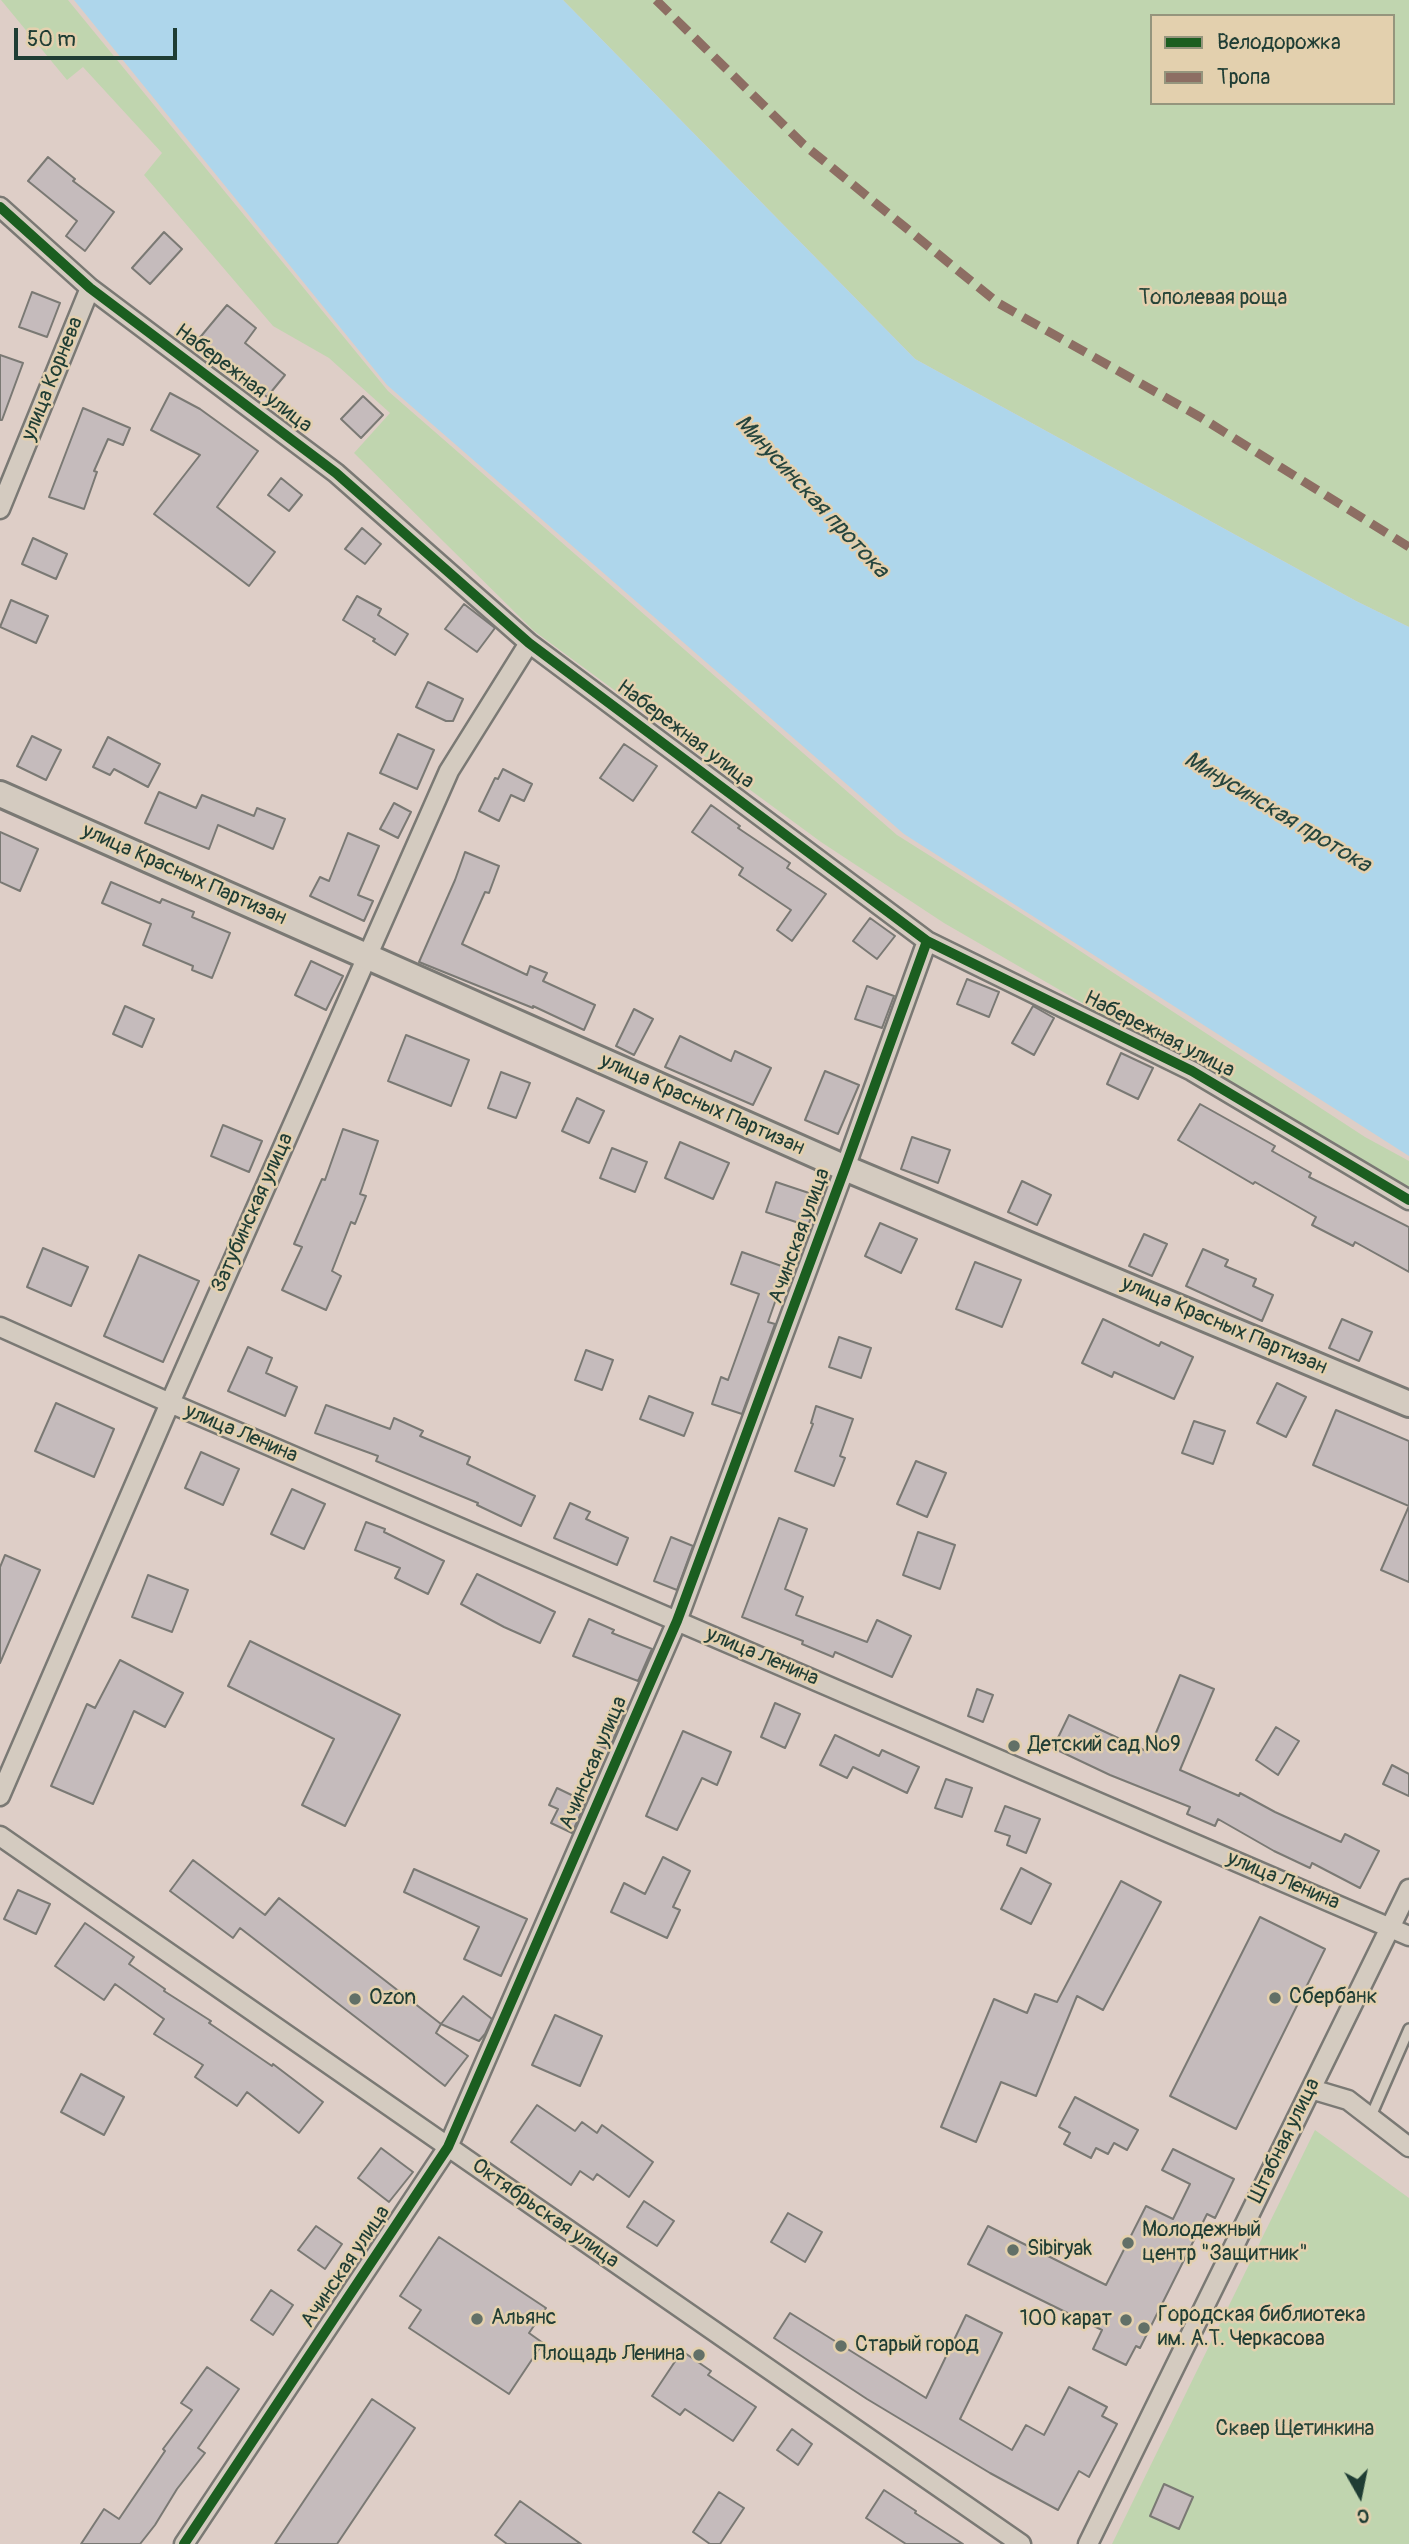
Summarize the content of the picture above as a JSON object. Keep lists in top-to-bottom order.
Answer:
{
  "streets": {
    "main road": ["улица Красных Партизан"],
    "street": [
      "улица Корнева",
      "Набережная улица",
      "Затубинская улица",
      "Ачинская улица",
      "улица Ленина",
      "Штабная улица",
      "Октябрьская улица"
    ]
  },
  "crossings": [
    ["улица Корнева", "Набережная улица"],
    ["Набережная улица", "Затубинская улица"],
    ["Набережная улица", "Ачинская улица"],
    ["улица Красных Партизан", "Затубинская улица"],
    ["улица Красных Партизан", "Ачинская улица"],
    ["Затубинская улица", "улица Ленина"],
    ["Ачинская улица", "улица Ленина"],
    ["Ачинская улица", "Октябрьская улица"],
    ["улица Ленина", "Штабная улица"]
  ],
  "water": ["Минусинская протока"],
  "parks": ["Тополевая роща", "Сквер Щетинкина"],
  "places": [
    "Детский сад №9",
    "Сбербанк",
    "Ozon",
    "Молодежный центр \"Защитник\"",
    "Sibiryak",
    "Альянс",
    "100 карат",
    "Городская библиотека им. А.Т. Черкасова",
    "Старый город",
    "Площадь Ленина"
  ],
  "legend": ["Велодорожка", "Тропа"],
  "scale_bar": "50 m",
  "north": "bottom"
}
